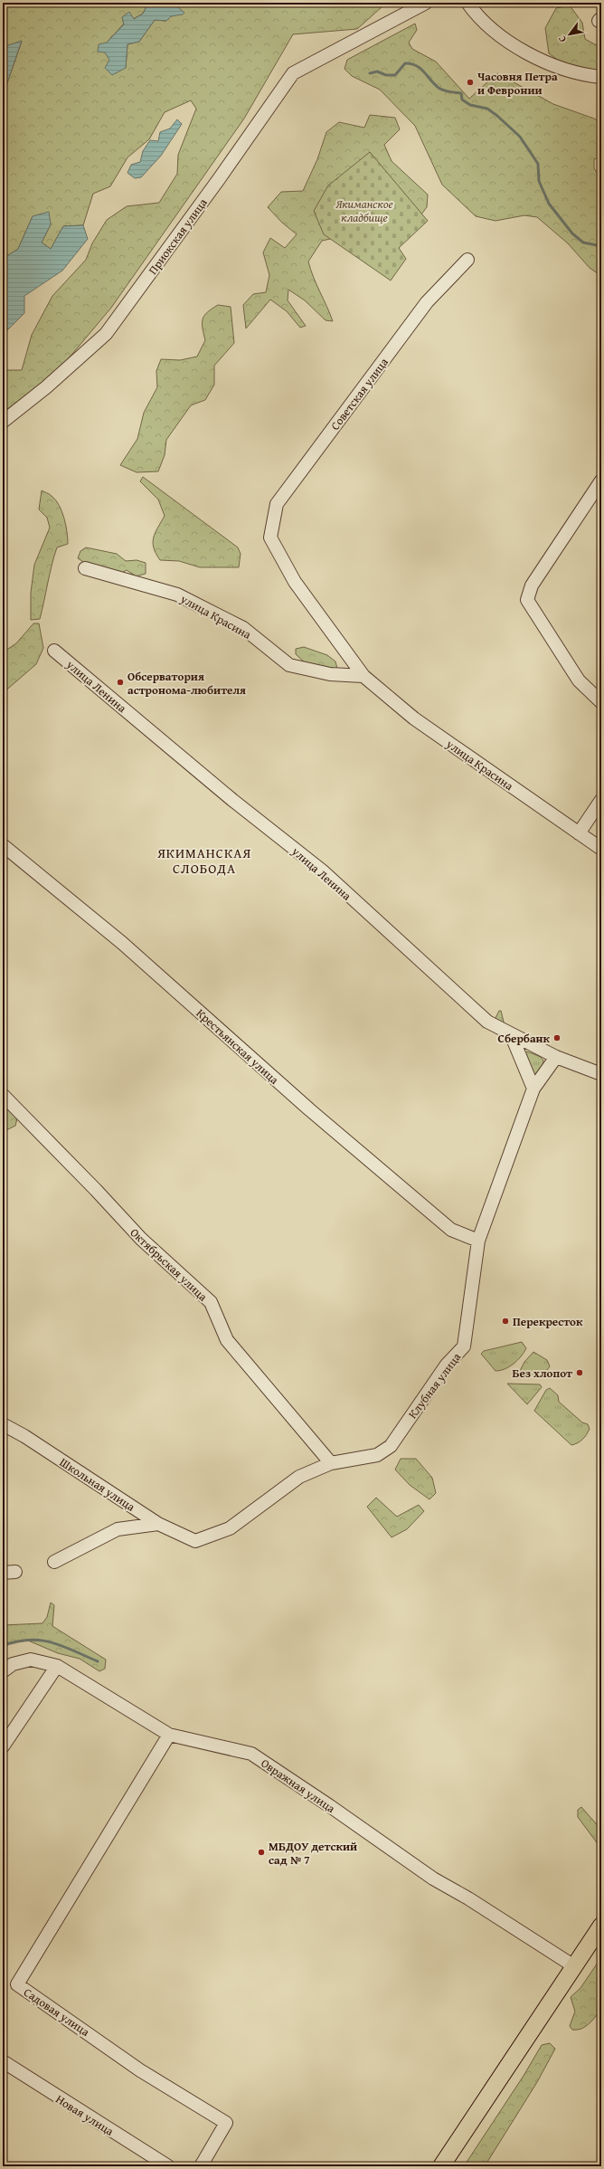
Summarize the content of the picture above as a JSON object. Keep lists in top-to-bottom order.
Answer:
{
  "streets": {
    "street": [
      "Приокская улица",
      "Советская улица",
      "улица Красина",
      "улица Ленина",
      "Крестьянская улица",
      "Октябрьская улица",
      "Клубная улица",
      "Школьная улица",
      "Овражная улица",
      "Садовая улица",
      "Новая улица"
    ]
  },
  "crossings": [
    ["Советская улица", "улица Красина"],
    ["улица Ленина", "Клубная улица"],
    ["Крестьянская улица", "Клубная улица"],
    ["Октябрьская улица", "Клубная улица"],
    ["Клубная улица", "Школьная улица"],
    ["Овражная улица", "Садовая улица"]
  ],
  "districts": ["ЯКИМАНСКАЯ СЛОБОДА"],
  "parks": ["Якиманское кладбище"],
  "places": [
    "Часовня Петра и Февронии",
    "Обсерватория астронома-любителя",
    "Сбербанк",
    "Перекресток",
    "Без хлопот",
    "МБДОУ детский сад № 7"
  ],
  "north": "bottom left"
}
